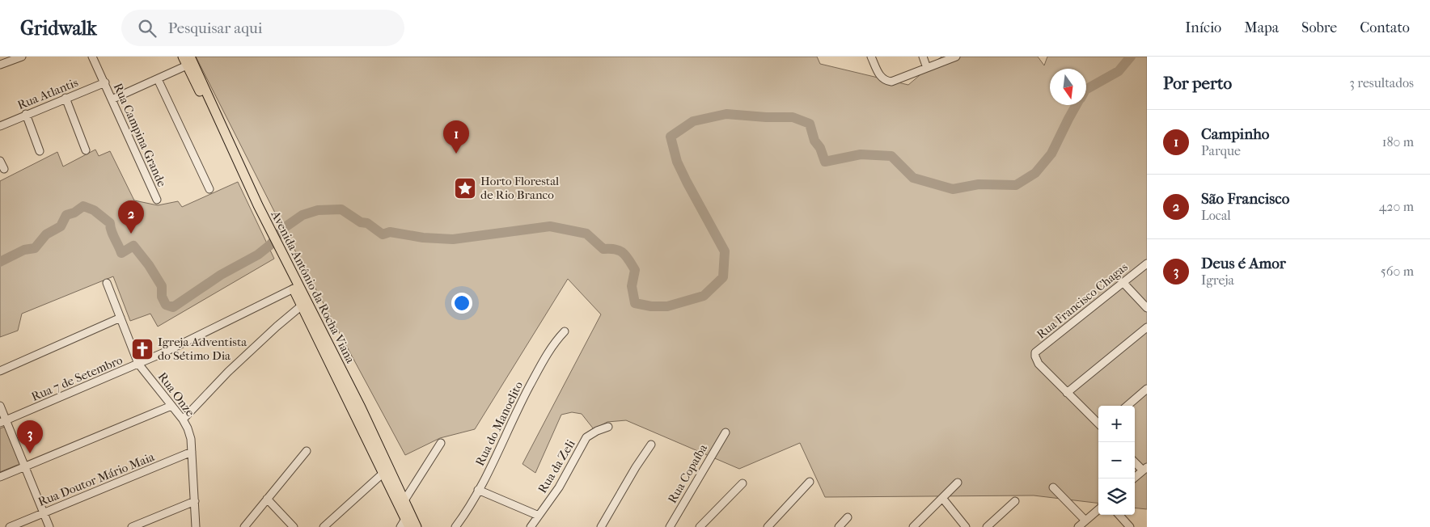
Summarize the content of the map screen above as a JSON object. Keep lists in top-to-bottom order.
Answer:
{
  "streets": {
    "main road": ["Avenida Antônio da Rocha Viana"],
    "street": [
      "Rua Atlantis",
      "Rua Campina Grande",
      "Rua Francisco Chagas",
      "Rua 7 de Setembro",
      "Rua Onze",
      "Rua do Manoelito",
      "Rua da Zeli",
      "Rua Copaíba",
      "Rua Doutor Mário Maia"
    ]
  },
  "crossings": [
    ["Rua Atlantis", "Rua Campina Grande"],
    ["Avenida Antônio da Rocha Viana", "Rua 7 de Setembro"],
    ["Rua 7 de Setembro", "Rua Onze"],
    ["Rua Onze", "Rua Doutor Mário Maia"]
  ],
  "places": {
    "place": ["Horto Florestal de Rio Branco"],
    "church": ["Igreja Adventista do Sétimo Dia"]
  },
  "north": "bottom",
  "page": {
    "header": "Gridwalk",
    "search": "Pesquisar aqui",
    "nav": [
      "Início",
      "Mapa",
      "Sobre",
      "Contato"
    ],
    "heading": ["Por perto", "3 resultados"],
    "list": [
      {
        "mark": "1",
        "name": "Campinho",
        "note": "Parque",
        "value": "180 m"
      },
      {
        "mark": "2",
        "name": "São Francisco",
        "note": "Local",
        "value": "420 m"
      },
      {
        "mark": "3",
        "name": "Deus é Amor",
        "note": "Igreja",
        "value": "560 m"
      }
    ],
    "pins": ["1", "2", "3"],
    "map_buttons": ["+", "−"]
  }
}
